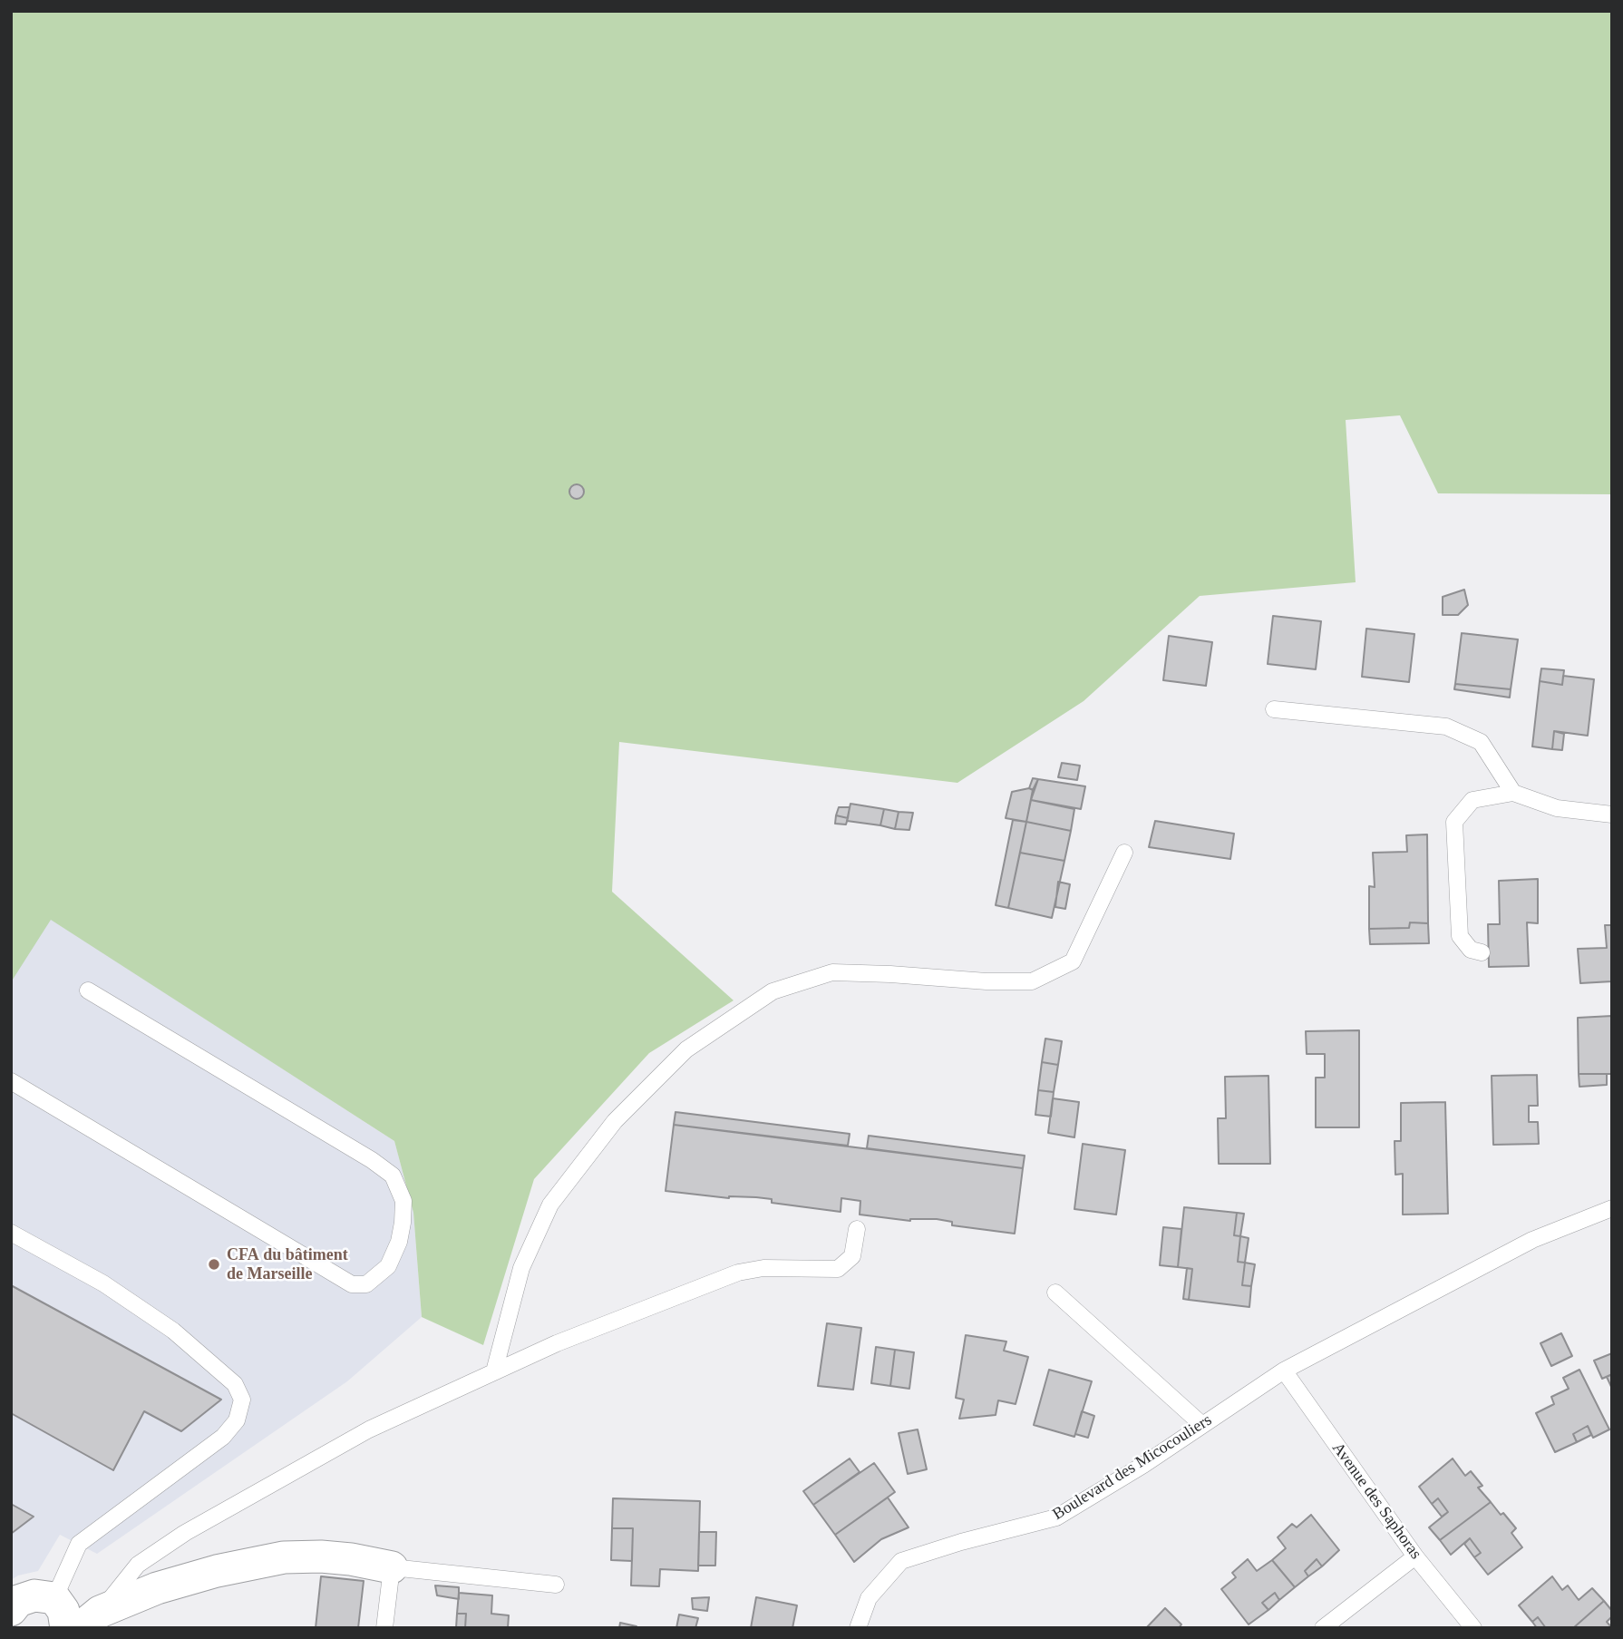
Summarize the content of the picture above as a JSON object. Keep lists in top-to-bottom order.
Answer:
{
  "streets": {
    "lane": ["Boulevard des Micocouliers", "Avenue des Saphoras"]
  },
  "crossings": [
    ["Boulevard des Micocouliers", "Avenue des Saphoras"]
  ],
  "places": ["CFA du bâtiment de Marseille"]
}
